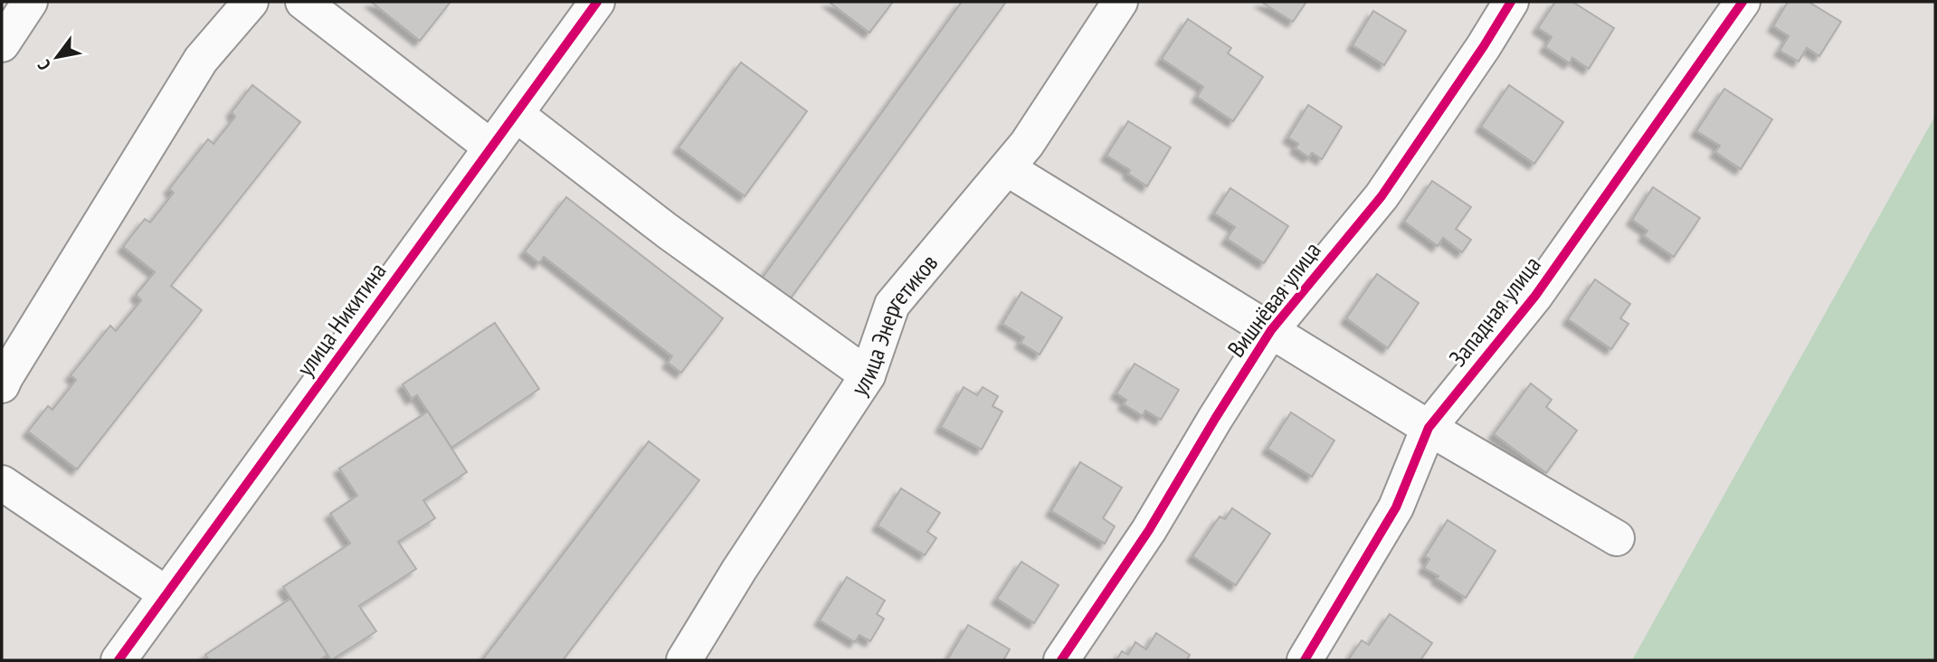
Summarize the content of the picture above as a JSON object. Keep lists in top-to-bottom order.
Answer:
{
  "streets": {
    "street": [
      "Вишнёвая улица",
      "Западная улица",
      "улица Никитина",
      "улица Энергетиков"
    ]
  },
  "north": "bottom left"
}
